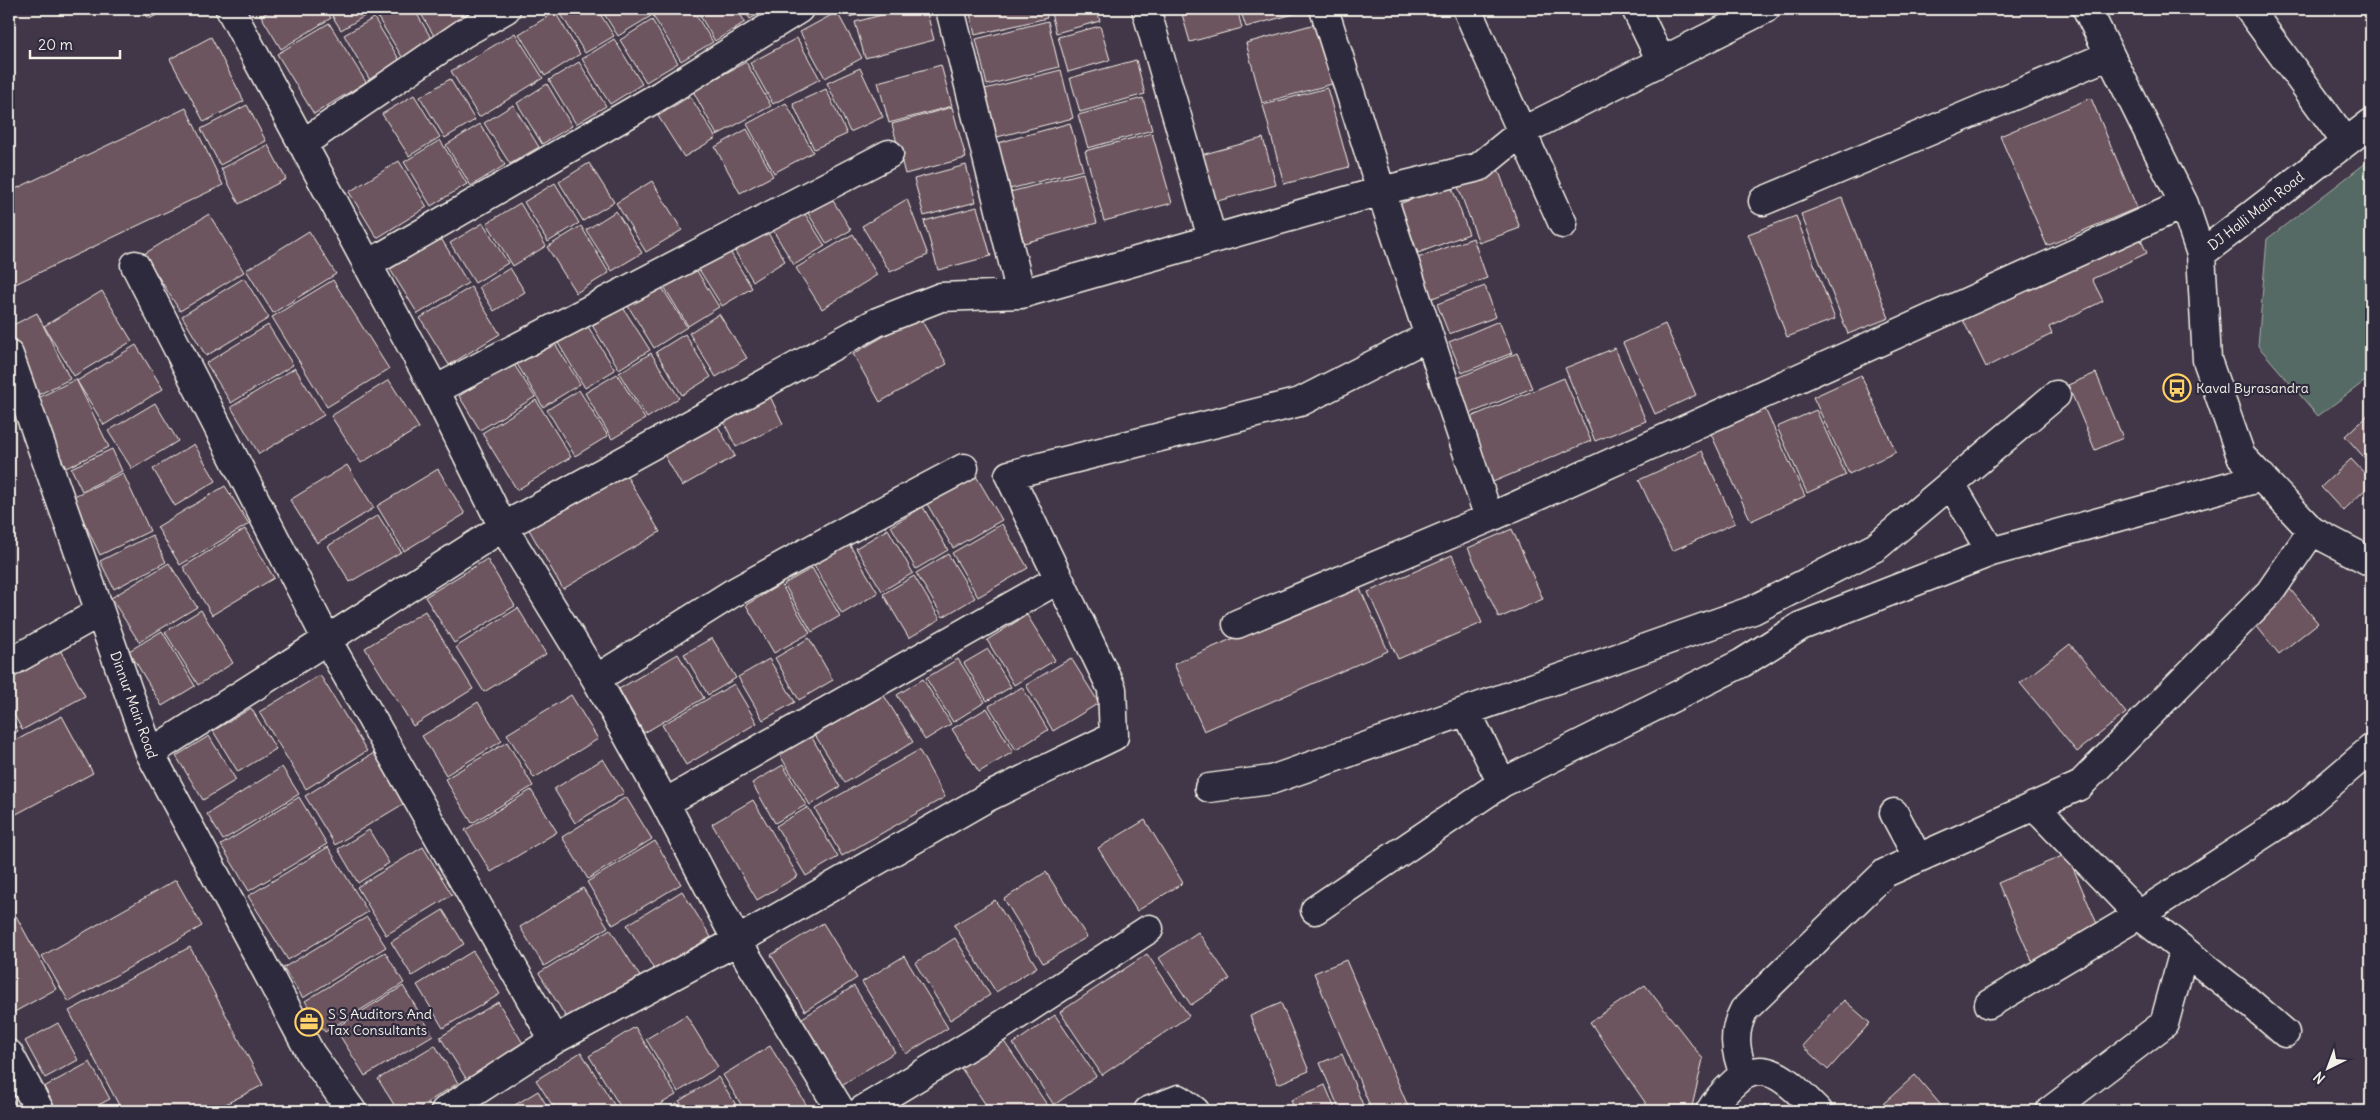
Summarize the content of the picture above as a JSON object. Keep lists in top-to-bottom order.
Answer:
{
  "streets": {
    "street": ["DJ Halli Main Road", "Dinnur Main Road"]
  },
  "places": {
    "bus stop": ["Kaval Byrasandra"],
    "office": ["S S Auditors And Tax Consultants"]
  },
  "scale_bar": "20 m",
  "north": "bottom left"
}
